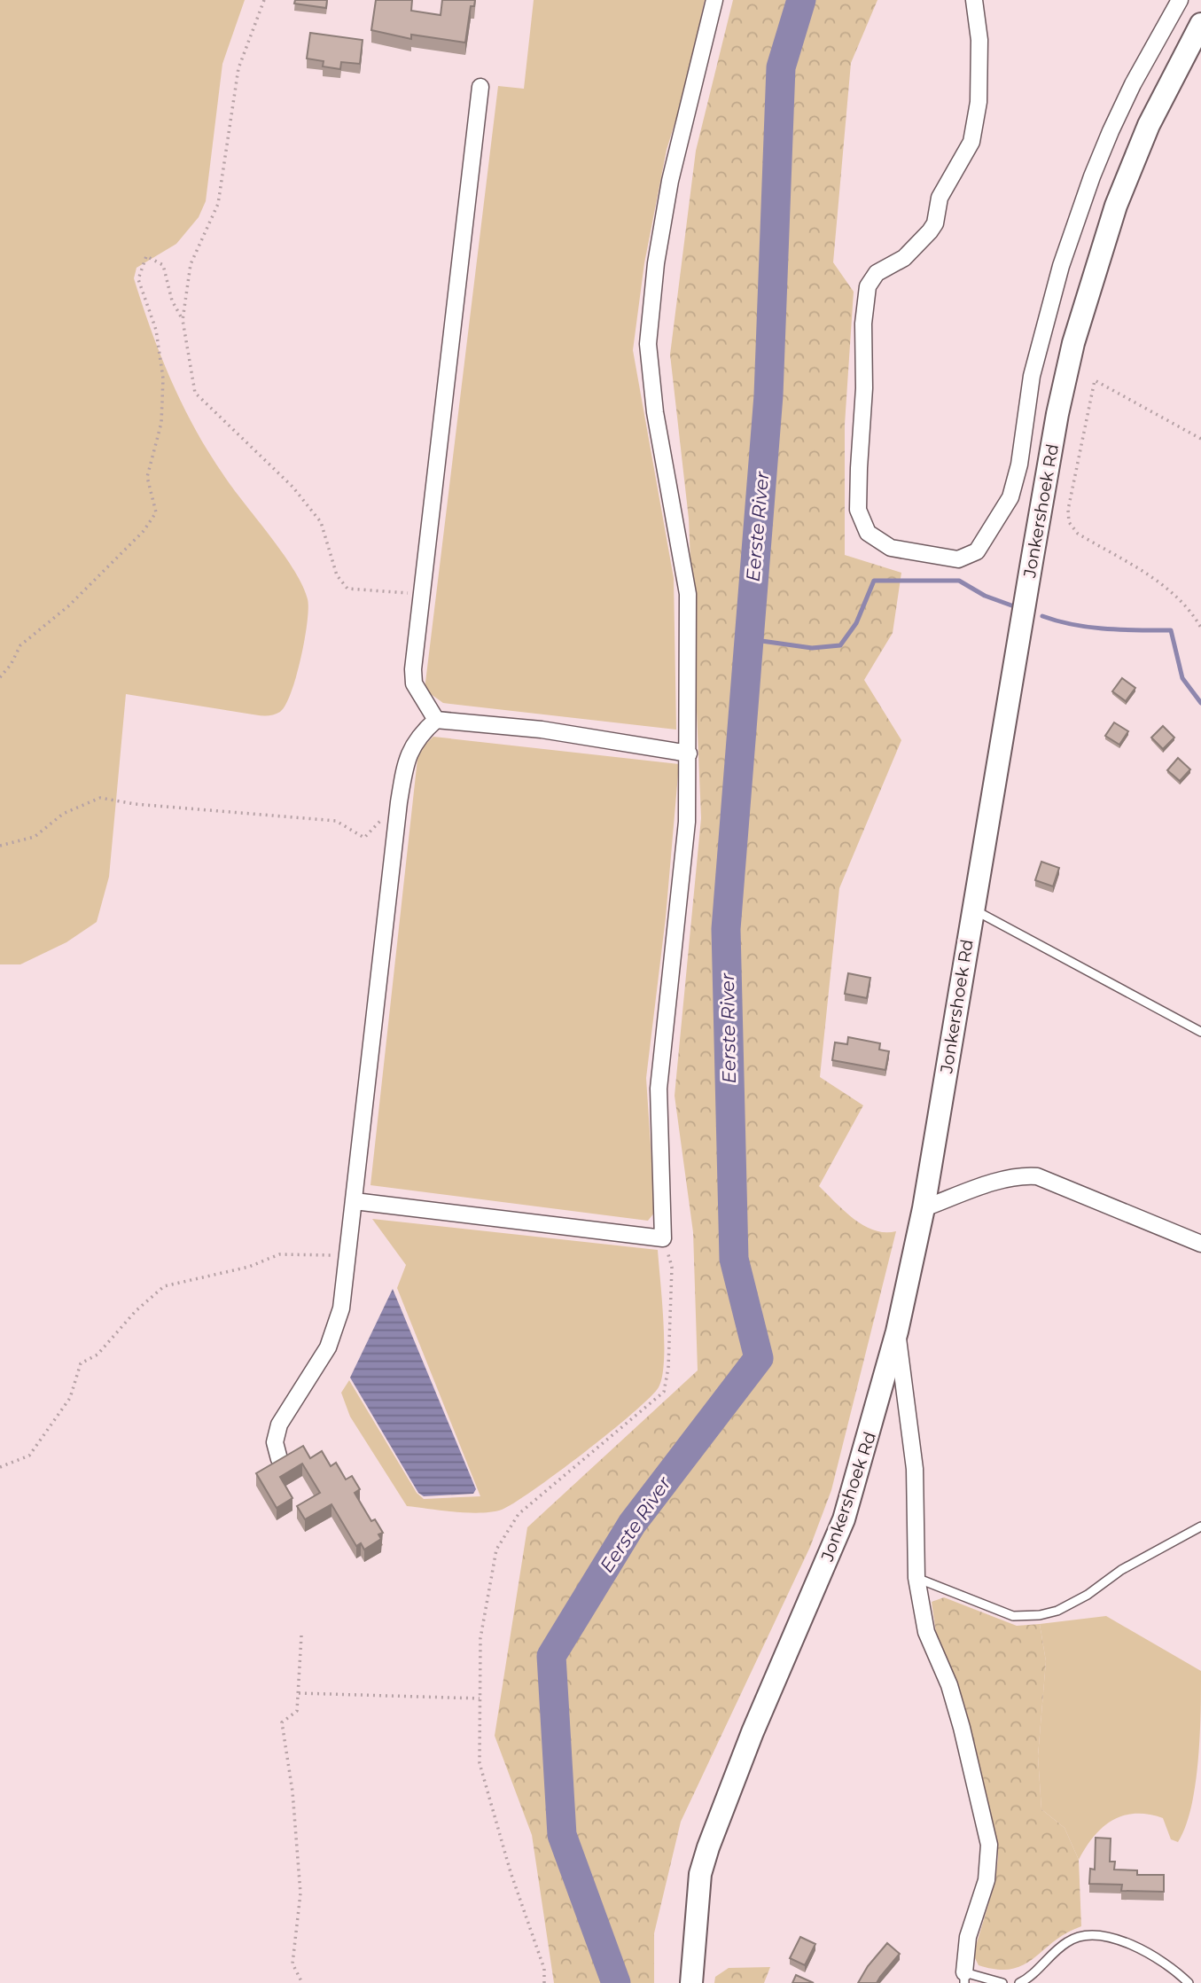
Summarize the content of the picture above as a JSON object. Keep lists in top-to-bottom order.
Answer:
{
  "streets": {
    "street": ["Jonkershoek Rd"]
  },
  "water": ["Eerste River"]
}
